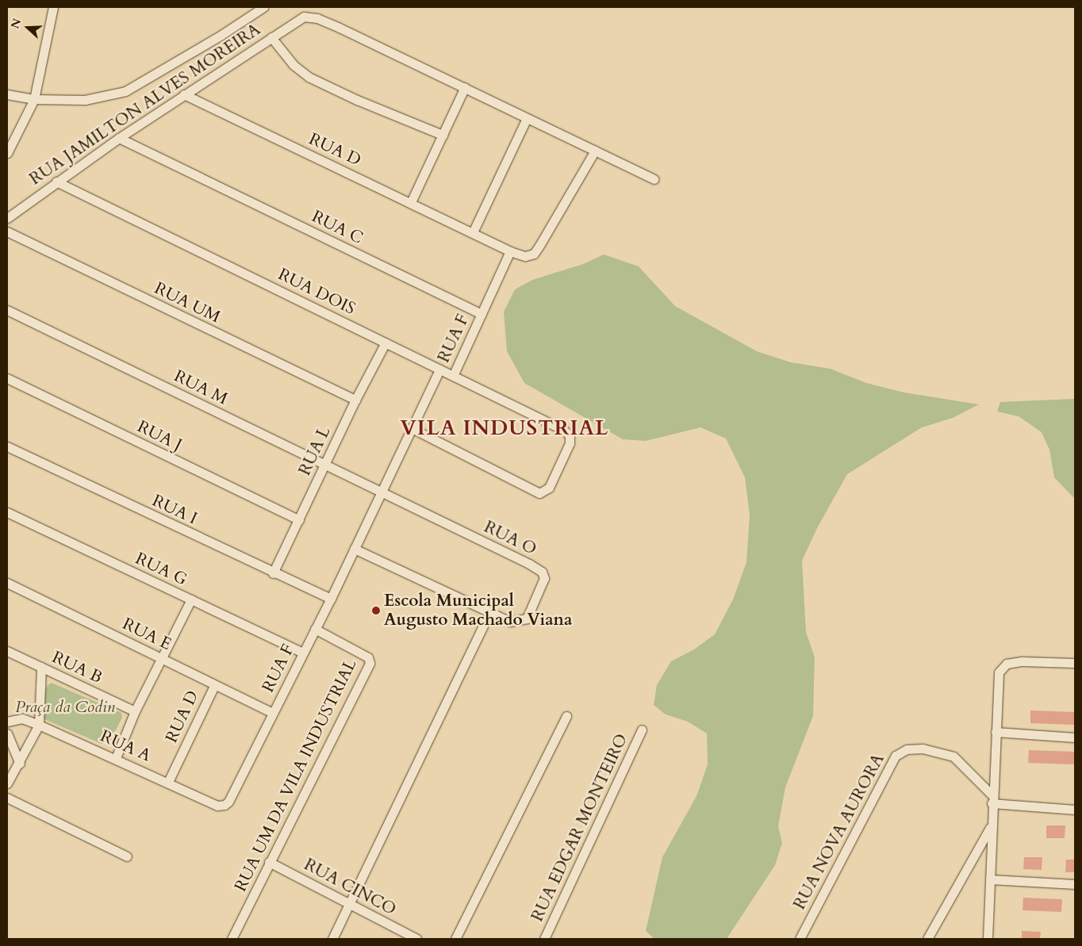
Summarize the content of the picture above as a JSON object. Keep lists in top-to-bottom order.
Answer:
{
  "streets": {
    "street": [
      "RUA JAMILTON ALVES MOREIRA",
      "RUA D",
      "RUA C",
      "RUA DOIS",
      "RUA UM",
      "RUA F",
      "RUA M",
      "RUA J",
      "RUA L",
      "RUA I",
      "RUA O",
      "RUA G",
      "RUA E",
      "RUA B",
      "RUA A",
      "RUA UM DA VILA INDUSTRIAL",
      "RUA EDGAR MONTEIRO",
      "RUA NOVA AURORA",
      "RUA CINCO"
    ]
  },
  "crossings": [
    ["RUA JAMILTON ALVES MOREIRA", "RUA D"],
    ["RUA JAMILTON ALVES MOREIRA", "RUA C"],
    ["RUA JAMILTON ALVES MOREIRA", "RUA DOIS"],
    ["RUA D", "RUA E"],
    ["RUA D", "RUA A"],
    ["RUA C", "RUA F"],
    ["RUA DOIS", "RUA F"],
    ["RUA DOIS", "RUA L"],
    ["RUA UM", "RUA L"],
    ["RUA F", "RUA M"],
    ["RUA F", "RUA I"],
    ["RUA F", "RUA O"],
    ["RUA F", "RUA G"],
    ["RUA F", "RUA E"],
    ["RUA F", "RUA A"],
    ["RUA F", "RUA UM DA VILA INDUSTRIAL"],
    ["RUA M", "RUA L"],
    ["RUA M", "RUA O"],
    ["RUA J", "RUA L"],
    ["RUA L", "RUA I"],
    ["RUA UM DA VILA INDUSTRIAL", "RUA CINCO"]
  ],
  "districts": ["VILA INDUSTRIAL"],
  "parks": ["Praça da Codin"],
  "places": ["Escola Municipal Augusto Machado Viana"],
  "north": "left"
}
